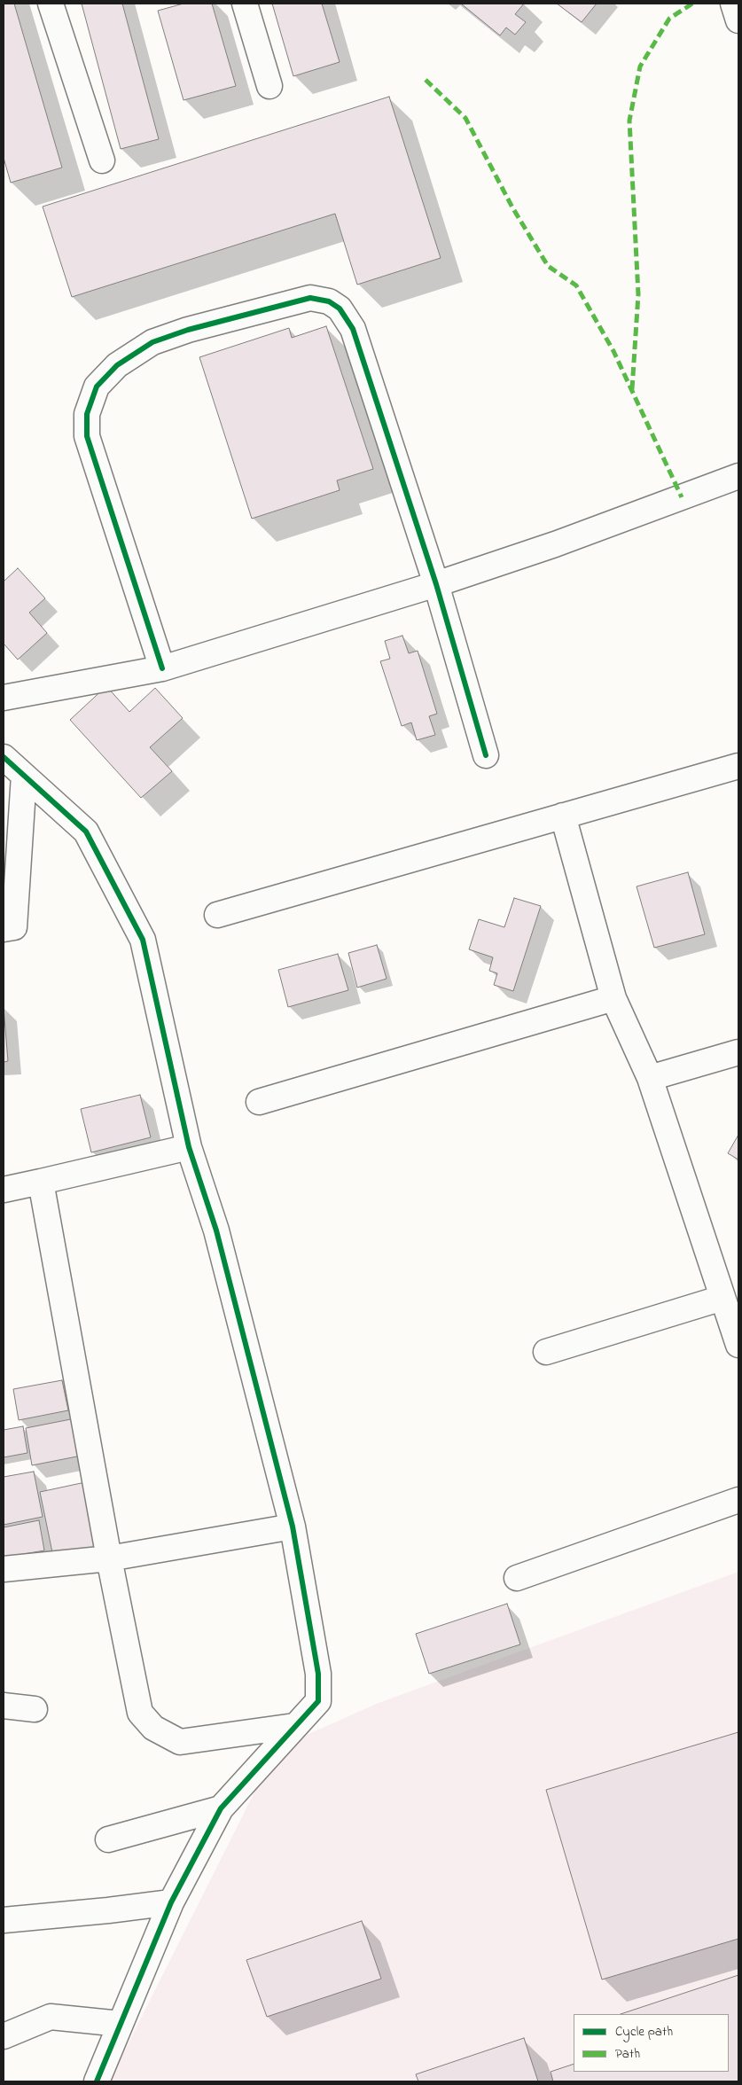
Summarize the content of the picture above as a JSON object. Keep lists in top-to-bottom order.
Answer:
{
  "legend": ["Cycle path", "Path"]
}
